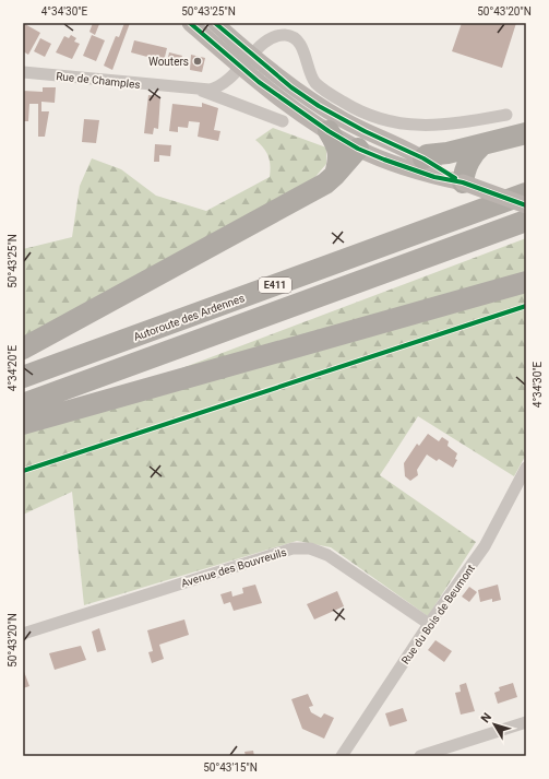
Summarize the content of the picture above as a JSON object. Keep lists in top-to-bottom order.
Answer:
{
  "streets": {
    "highway": ["E411", "Autoroute des Ardennes"],
    "street": ["Rue de Champles", "Avenue des Bouvreuils", "Rue du Bois de Beumont"]
  },
  "crossings": [
    ["Avenue des Bouvreuils", "Rue du Bois de Beumont"]
  ],
  "places": ["Wouters"],
  "north": "top left",
  "coordinates": [
    "4°34'30\"E",
    "50°43'25\"N",
    "50°43'20\"N",
    "4°34'20\"E",
    "50°43'15\"N"
  ]
}
